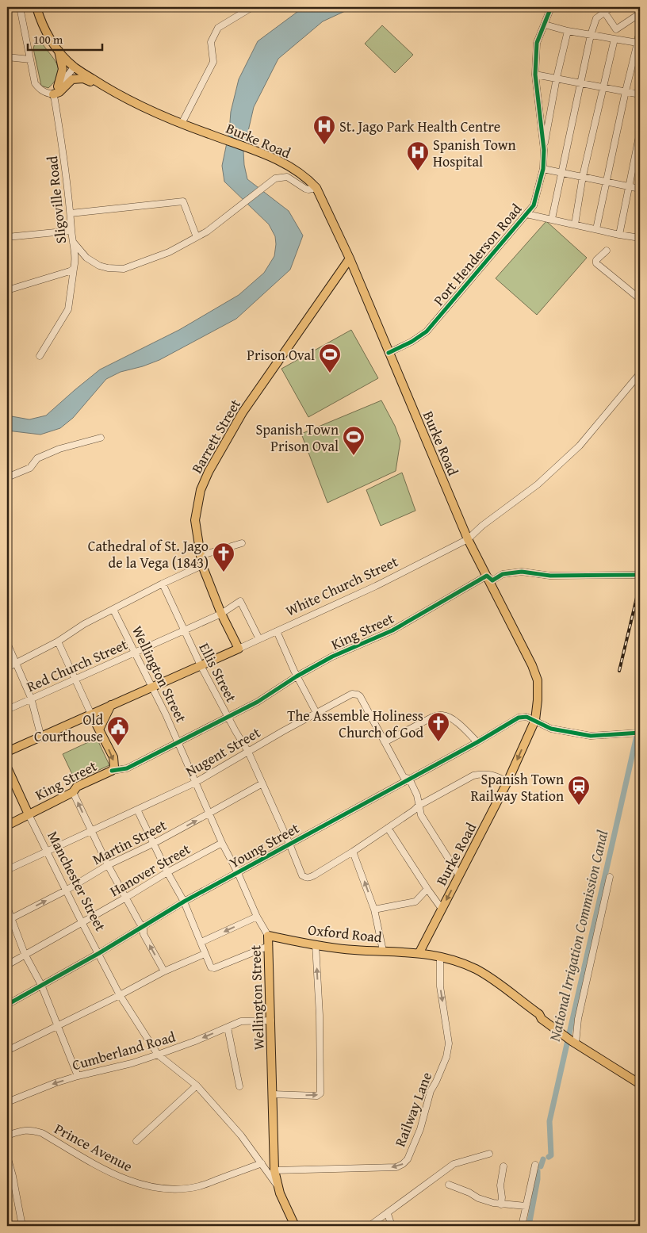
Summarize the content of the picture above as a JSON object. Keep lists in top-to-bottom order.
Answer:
{
  "streets": {
    "main road": [
      "Burke Road",
      "Barrett Street",
      "White Church Street",
      "King Street",
      "Wellington Street",
      "Manchester Street",
      "Oxford Road"
    ],
    "street": [
      "Sligoville Road",
      "Port Henderson Road",
      "Red Church Street",
      "Ellis Street",
      "Nugent Street",
      "Martin Street",
      "Young Street",
      "Hanover Street",
      "Cumberland Road",
      "Railway Lane",
      "Prince Avenue"
    ]
  },
  "crossings": [
    ["Burke Road", "Port Henderson Road"],
    ["Burke Road", "Barrett Street"],
    ["Burke Road", "White Church Street"],
    ["Burke Road", "King Street"],
    ["Burke Road", "Nugent Street"],
    ["Burke Road", "Young Street"],
    ["Burke Road", "Oxford Road"],
    ["Barrett Street", "White Church Street"],
    ["Barrett Street", "Red Church Street"],
    ["White Church Street", "Red Church Street"],
    ["White Church Street", "Ellis Street"],
    ["White Church Street", "Wellington Street"],
    ["King Street", "Ellis Street"],
    ["King Street", "Wellington Street"],
    ["King Street", "Manchester Street"],
    ["Red Church Street", "Ellis Street"],
    ["Red Church Street", "Wellington Street"],
    ["Ellis Street", "Nugent Street"],
    ["Ellis Street", "Martin Street"],
    ["Ellis Street", "Young Street"],
    ["Wellington Street", "Nugent Street"],
    ["Wellington Street", "Martin Street"],
    ["Wellington Street", "Young Street"],
    ["Wellington Street", "Hanover Street"],
    ["Wellington Street", "Manchester Street"],
    ["Wellington Street", "Oxford Road"],
    ["Wellington Street", "Cumberland Road"],
    ["Wellington Street", "Railway Lane"],
    ["Nugent Street", "Young Street"],
    ["Nugent Street", "Manchester Street"],
    ["Martin Street", "Manchester Street"],
    ["Young Street", "Manchester Street"],
    ["Hanover Street", "Manchester Street"],
    ["Manchester Street", "Cumberland Road"],
    ["Manchester Street", "Prince Avenue"],
    ["Oxford Road", "Railway Lane"]
  ],
  "one_way": ["Martin Street"],
  "water": ["National Irrigation Commission Canal"],
  "places": {
    "hospital": ["St. Jago Park Health Centre", "Spanish Town Hospital"],
    "sports": ["Prison Oval", "Spanish Town Prison Oval"],
    "church": ["Cathedral of St. Jago de la Vega (1843)", "The Assemble Holiness Church of God"],
    "public building": ["Old Courthouse"],
    "station": ["Spanish Town Railway Station"]
  },
  "scale_bar": "100 m"
}
